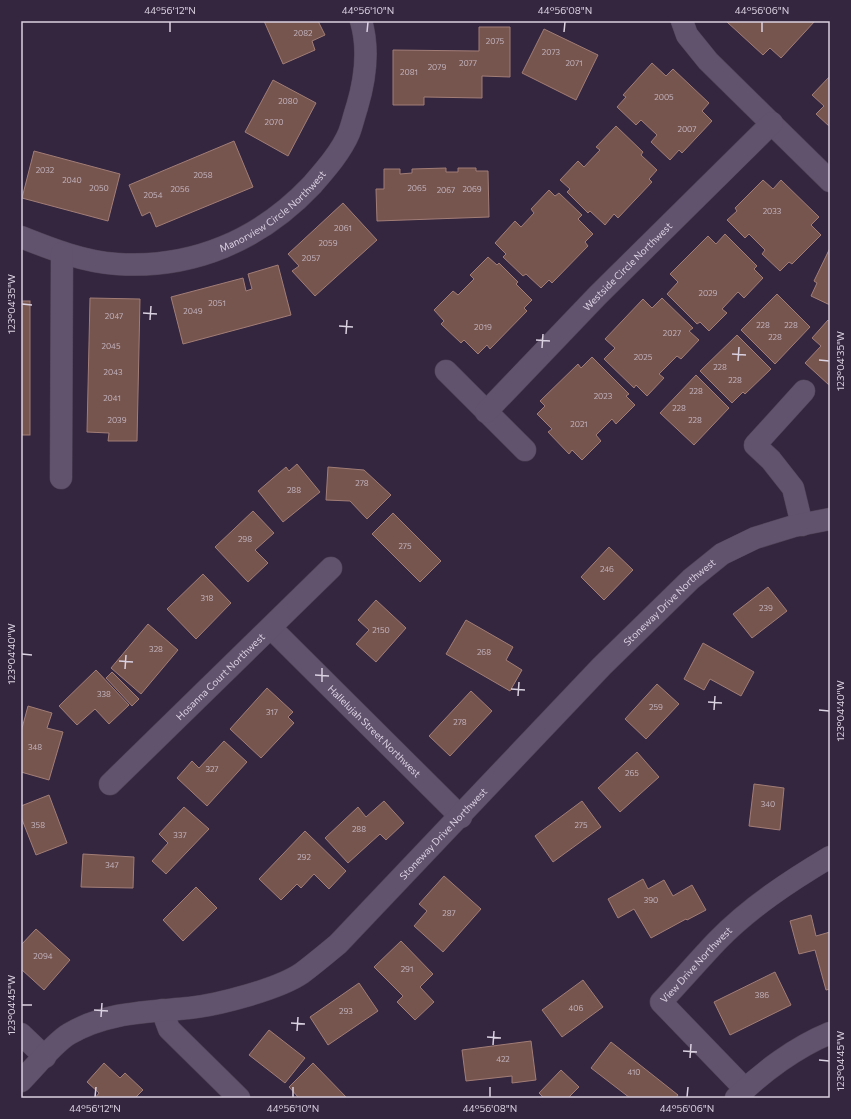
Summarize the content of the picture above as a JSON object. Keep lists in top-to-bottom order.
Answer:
{
  "streets": {
    "street": [
      "Manorview Circle Northwest",
      "Westside Circle Northwest",
      "Stoneway Drive Northwest",
      "Hosanna Court Northwest",
      "Hallelujah Street Northwest",
      "View Drive Northwest"
    ]
  },
  "crossings": [
    ["Stoneway Drive Northwest", "Hallelujah Street Northwest"],
    ["Hosanna Court Northwest", "Hallelujah Street Northwest"]
  ],
  "house_numbers": [
    "2082",
    "2075",
    "2073",
    "2077",
    "2071",
    "2079",
    "2081",
    "2005",
    "2080",
    "2070",
    "2007",
    "2032",
    "2058",
    "2040",
    "2050",
    "2065",
    "2056",
    "2069",
    "2067",
    "2054",
    "2033",
    "2061",
    "2059",
    "2057",
    "2029",
    "2051",
    "2049",
    "2047",
    "228",
    "228",
    "2019",
    "2027",
    "228",
    "2045",
    "2025",
    "228",
    "2043",
    "228",
    "228",
    "2023",
    "2041",
    "228",
    "2039",
    "228",
    "2021",
    "278",
    "288",
    "298",
    "275",
    "246",
    "318",
    "239",
    "2150",
    "328",
    "268",
    "338",
    "259",
    "317",
    "278",
    "348",
    "327",
    "265",
    "340",
    "358",
    "275",
    "288",
    "337",
    "292",
    "347",
    "390",
    "287",
    "2094",
    "291",
    "386",
    "406",
    "293",
    "422",
    "410"
  ],
  "coordinates": [
    "44°56'12\"N",
    "44°56'10\"N",
    "44°56'08\"N",
    "44°56'06\"N",
    "123°04'35\"W",
    "123°04'40\"W",
    "123°04'45\"W"
  ]
}
